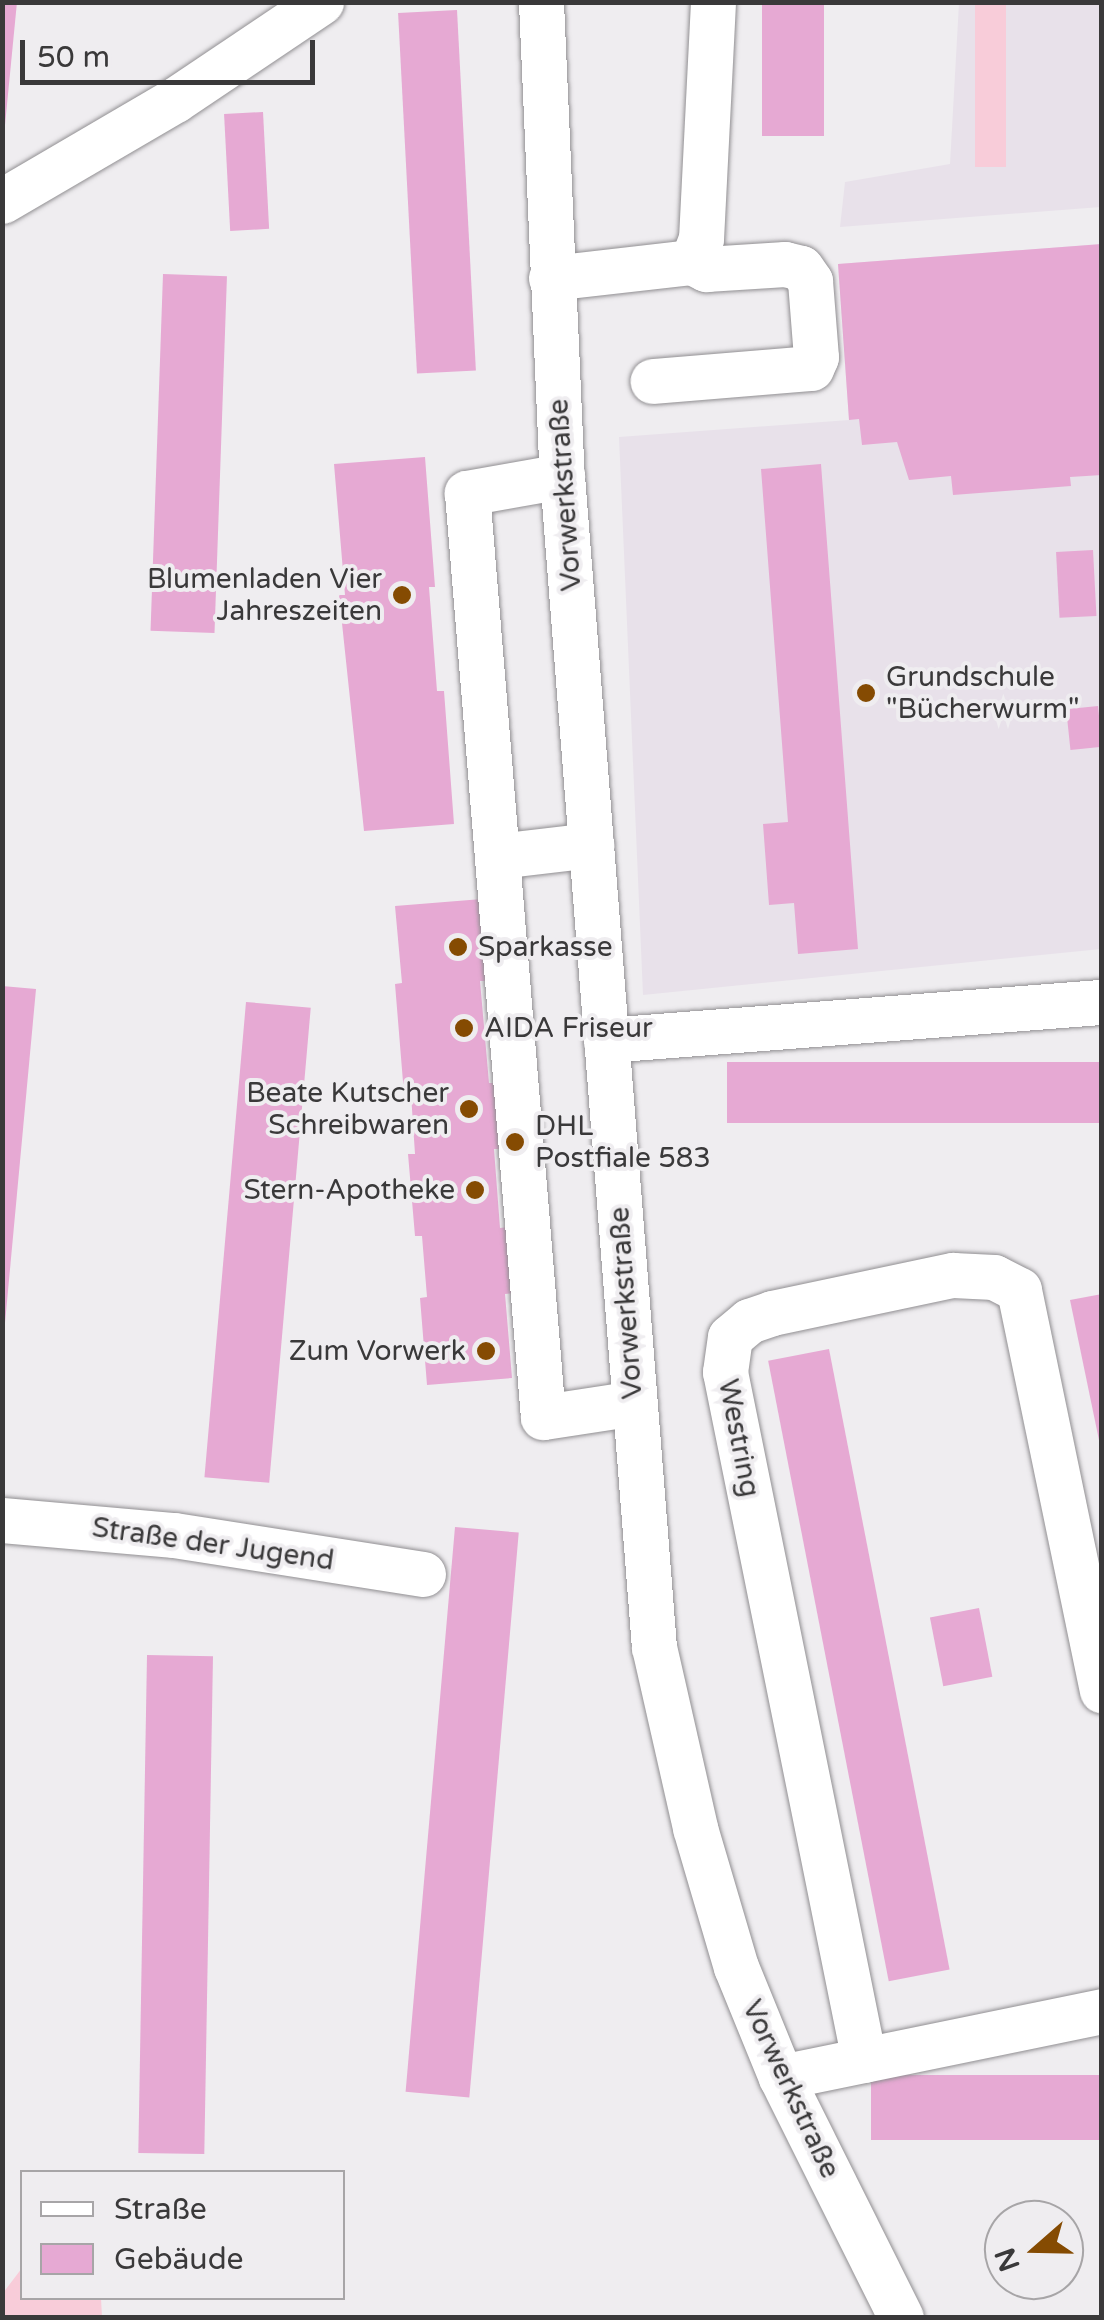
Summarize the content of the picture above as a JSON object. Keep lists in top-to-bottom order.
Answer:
{
  "streets": {
    "street": ["Vorwerkstraße", "Westring", "Straße der Jugend"]
  },
  "places": [
    "Blumenladen Vier Jahreszeiten",
    "Grundschule \"Bücherwurm\"",
    "Sparkasse",
    "AIDA Friseur",
    "Beate Kutscher Schreibwaren",
    "DHL Postfiale 583",
    "Stern-Apotheke",
    "Zum Vorwerk"
  ],
  "legend": ["Straße", "Gebäude"],
  "scale_bar": "50 m",
  "north": "left"
}
